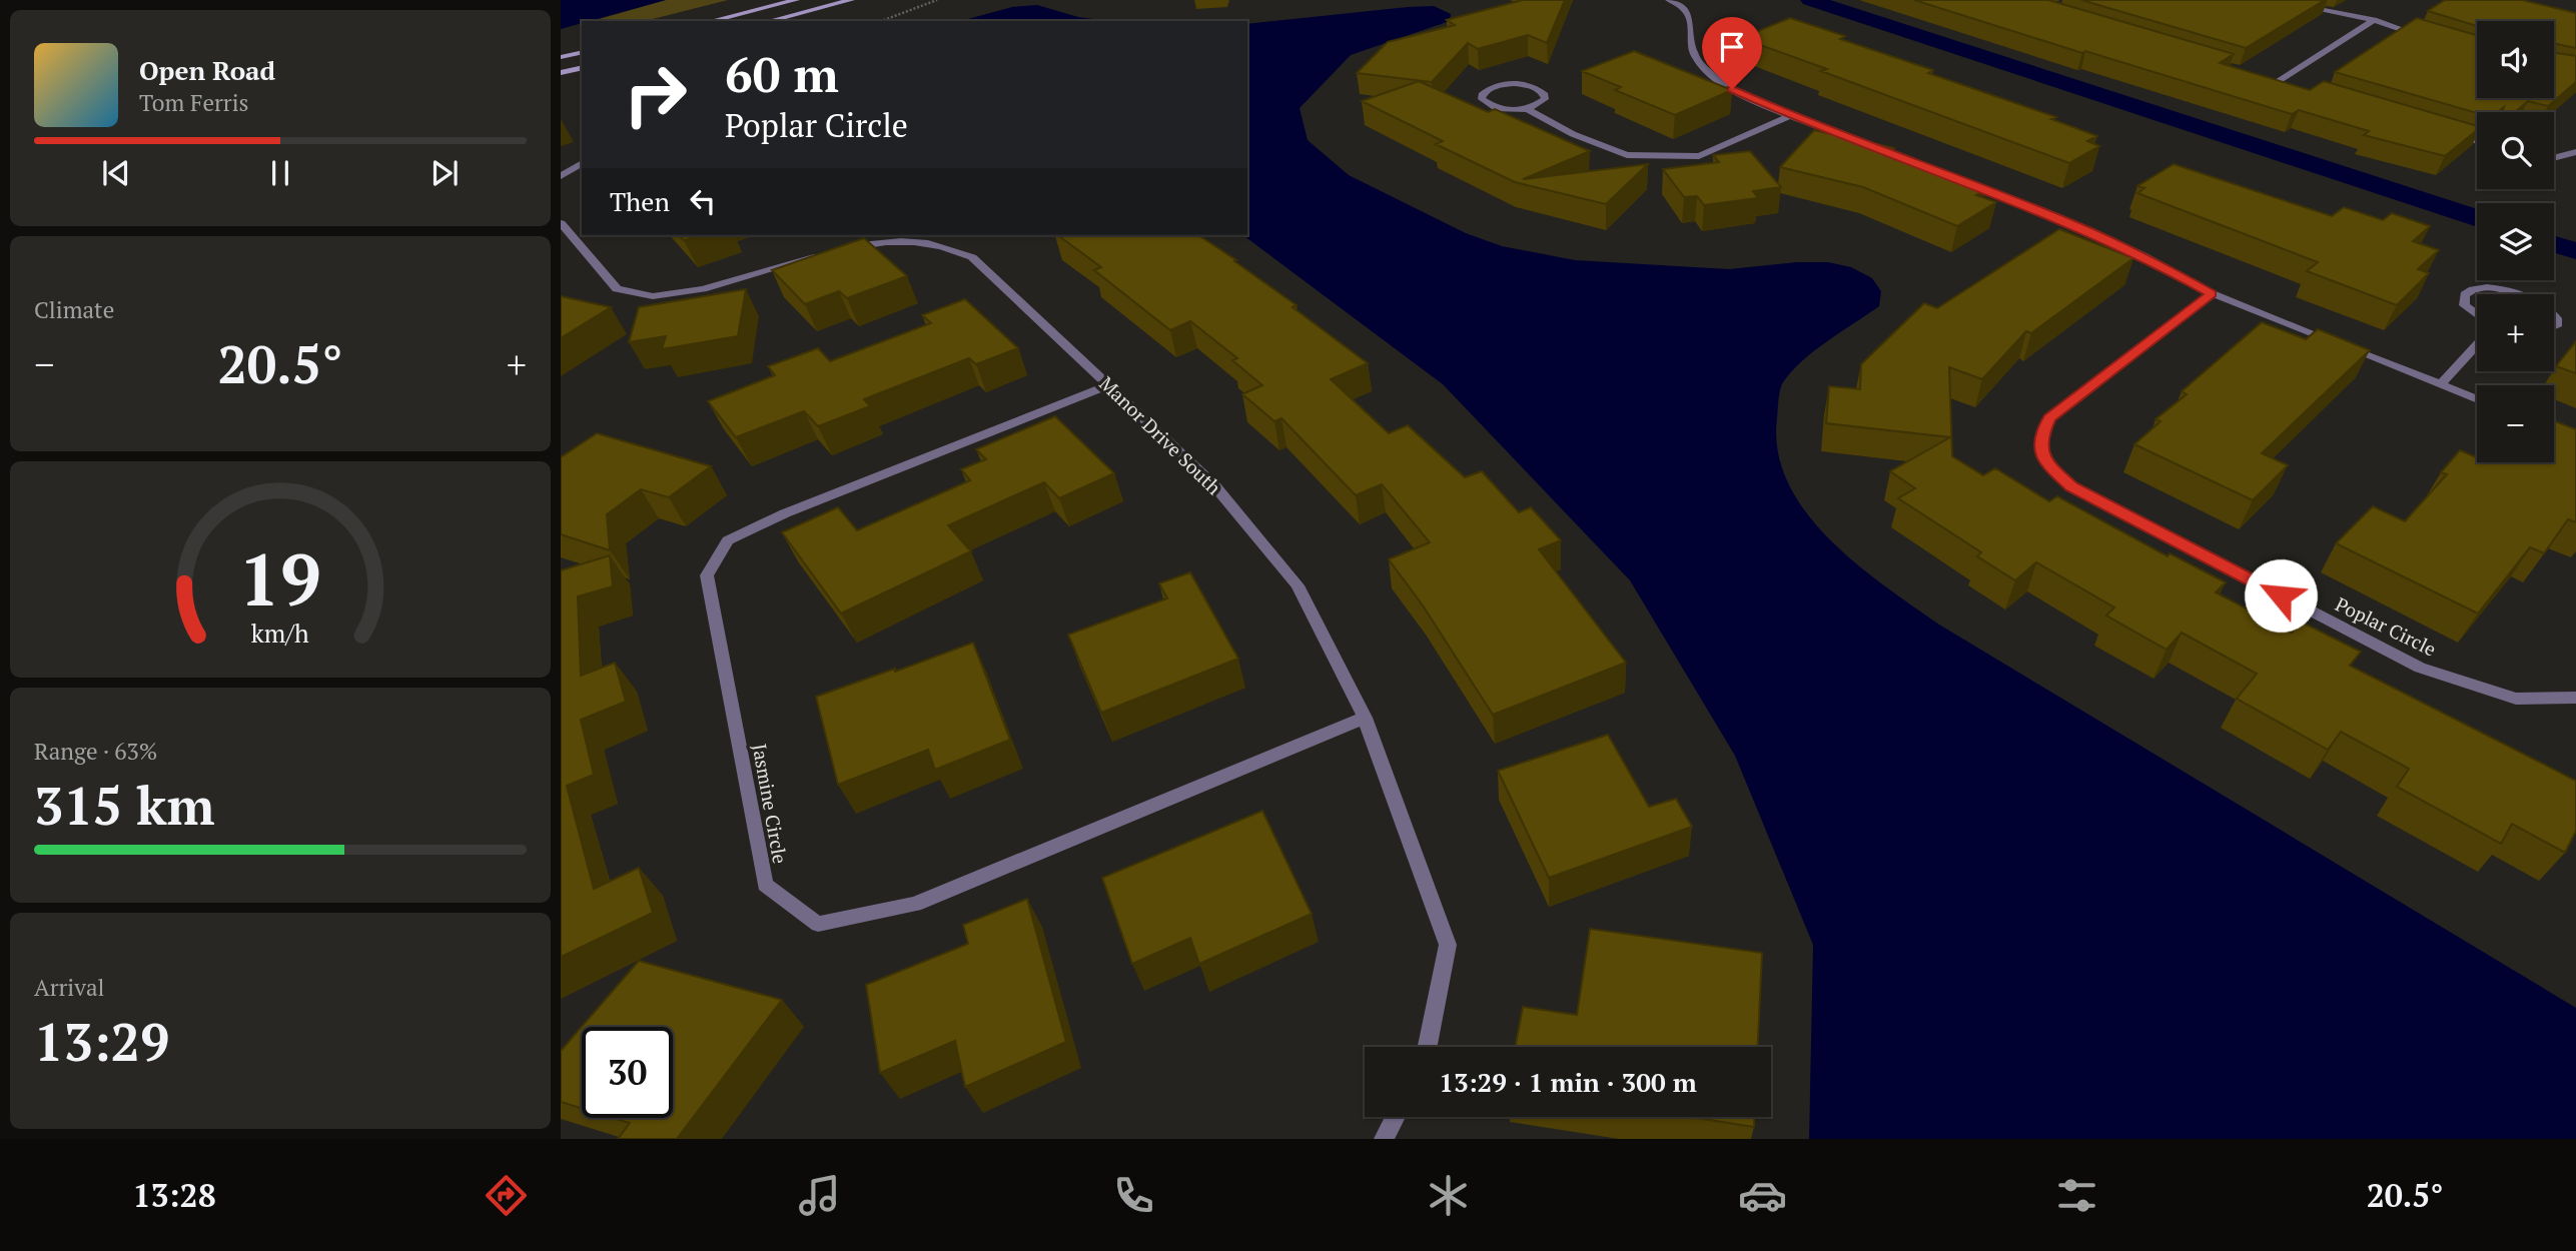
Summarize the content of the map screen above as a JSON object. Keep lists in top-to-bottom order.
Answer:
{
  "streets": {
    "street": ["Manor Drive South", "Poplar Circle", "Jasmine Circle"]
  },
  "crossings": [
    ["Manor Drive South", "Jasmine Circle"]
  ],
  "page": {
    "map_buttons": ["+", "−"],
    "turn": ["60 m", "Poplar Circle"],
    "song": ["Open Road", "Tom Ferris"],
    "then": "Then",
    "tile": [
      "Climate",
      ["Range · 63%", "315 km"],
      ["Arrival", "13:29"]
    ],
    "heat": ["−", "20.5°", "+"],
    "limit": "30",
    "trip": "13:29 · 1 min · 300 m",
    "tabs": ["13:28", "20.5°"],
    "gauge": ["19", "km/h"]
  }
}
